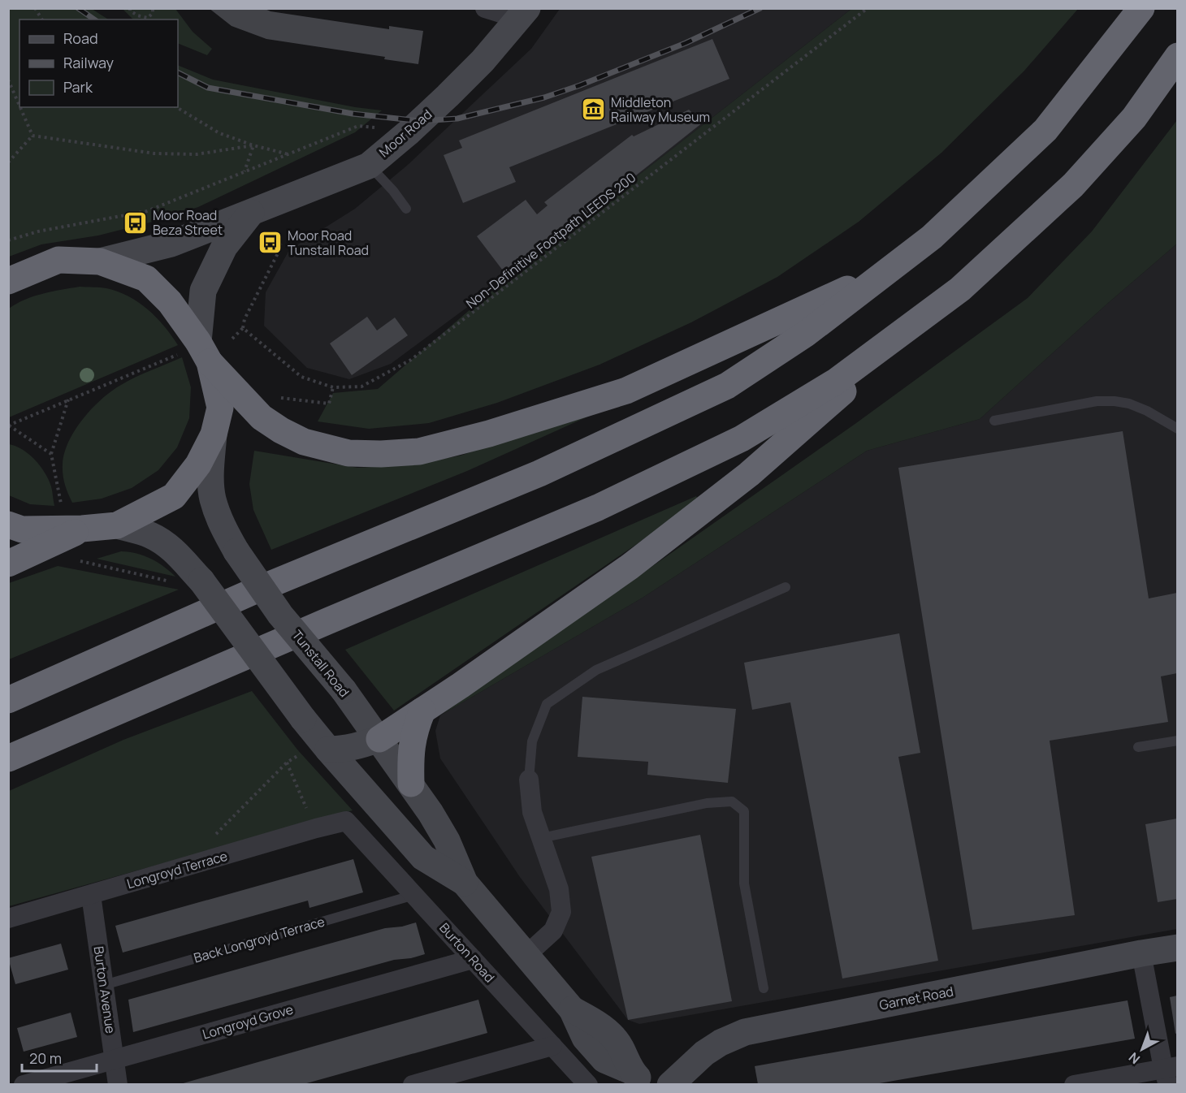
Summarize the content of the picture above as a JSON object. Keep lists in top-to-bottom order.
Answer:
{
  "streets": {
    "street": [
      "Moor Road",
      "Tunstall Road",
      "Longroyd Terrace",
      "Burton Road",
      "Burton Avenue",
      "Garnet Road",
      "Longroyd Grove"
    ],
    "lane": ["Back Longroyd Terrace"],
    "path": ["Non-Definitive Footpath LEEDS 200"]
  },
  "crossings": [
    ["Longroyd Terrace", "Burton Road"],
    ["Longroyd Terrace", "Burton Avenue"],
    ["Back Longroyd Terrace", "Burton Road"],
    ["Back Longroyd Terrace", "Burton Avenue"],
    ["Burton Road", "Longroyd Grove"],
    ["Burton Avenue", "Longroyd Grove"]
  ],
  "places": {
    "museum": ["Middleton Railway Museum"],
    "bus stop": ["Moor Road Beza Street", "Moor Road Tunstall Road"]
  },
  "legend": ["Road", "Railway", "Park"],
  "scale_bar": "20 m",
  "north": "bottom left"
}
